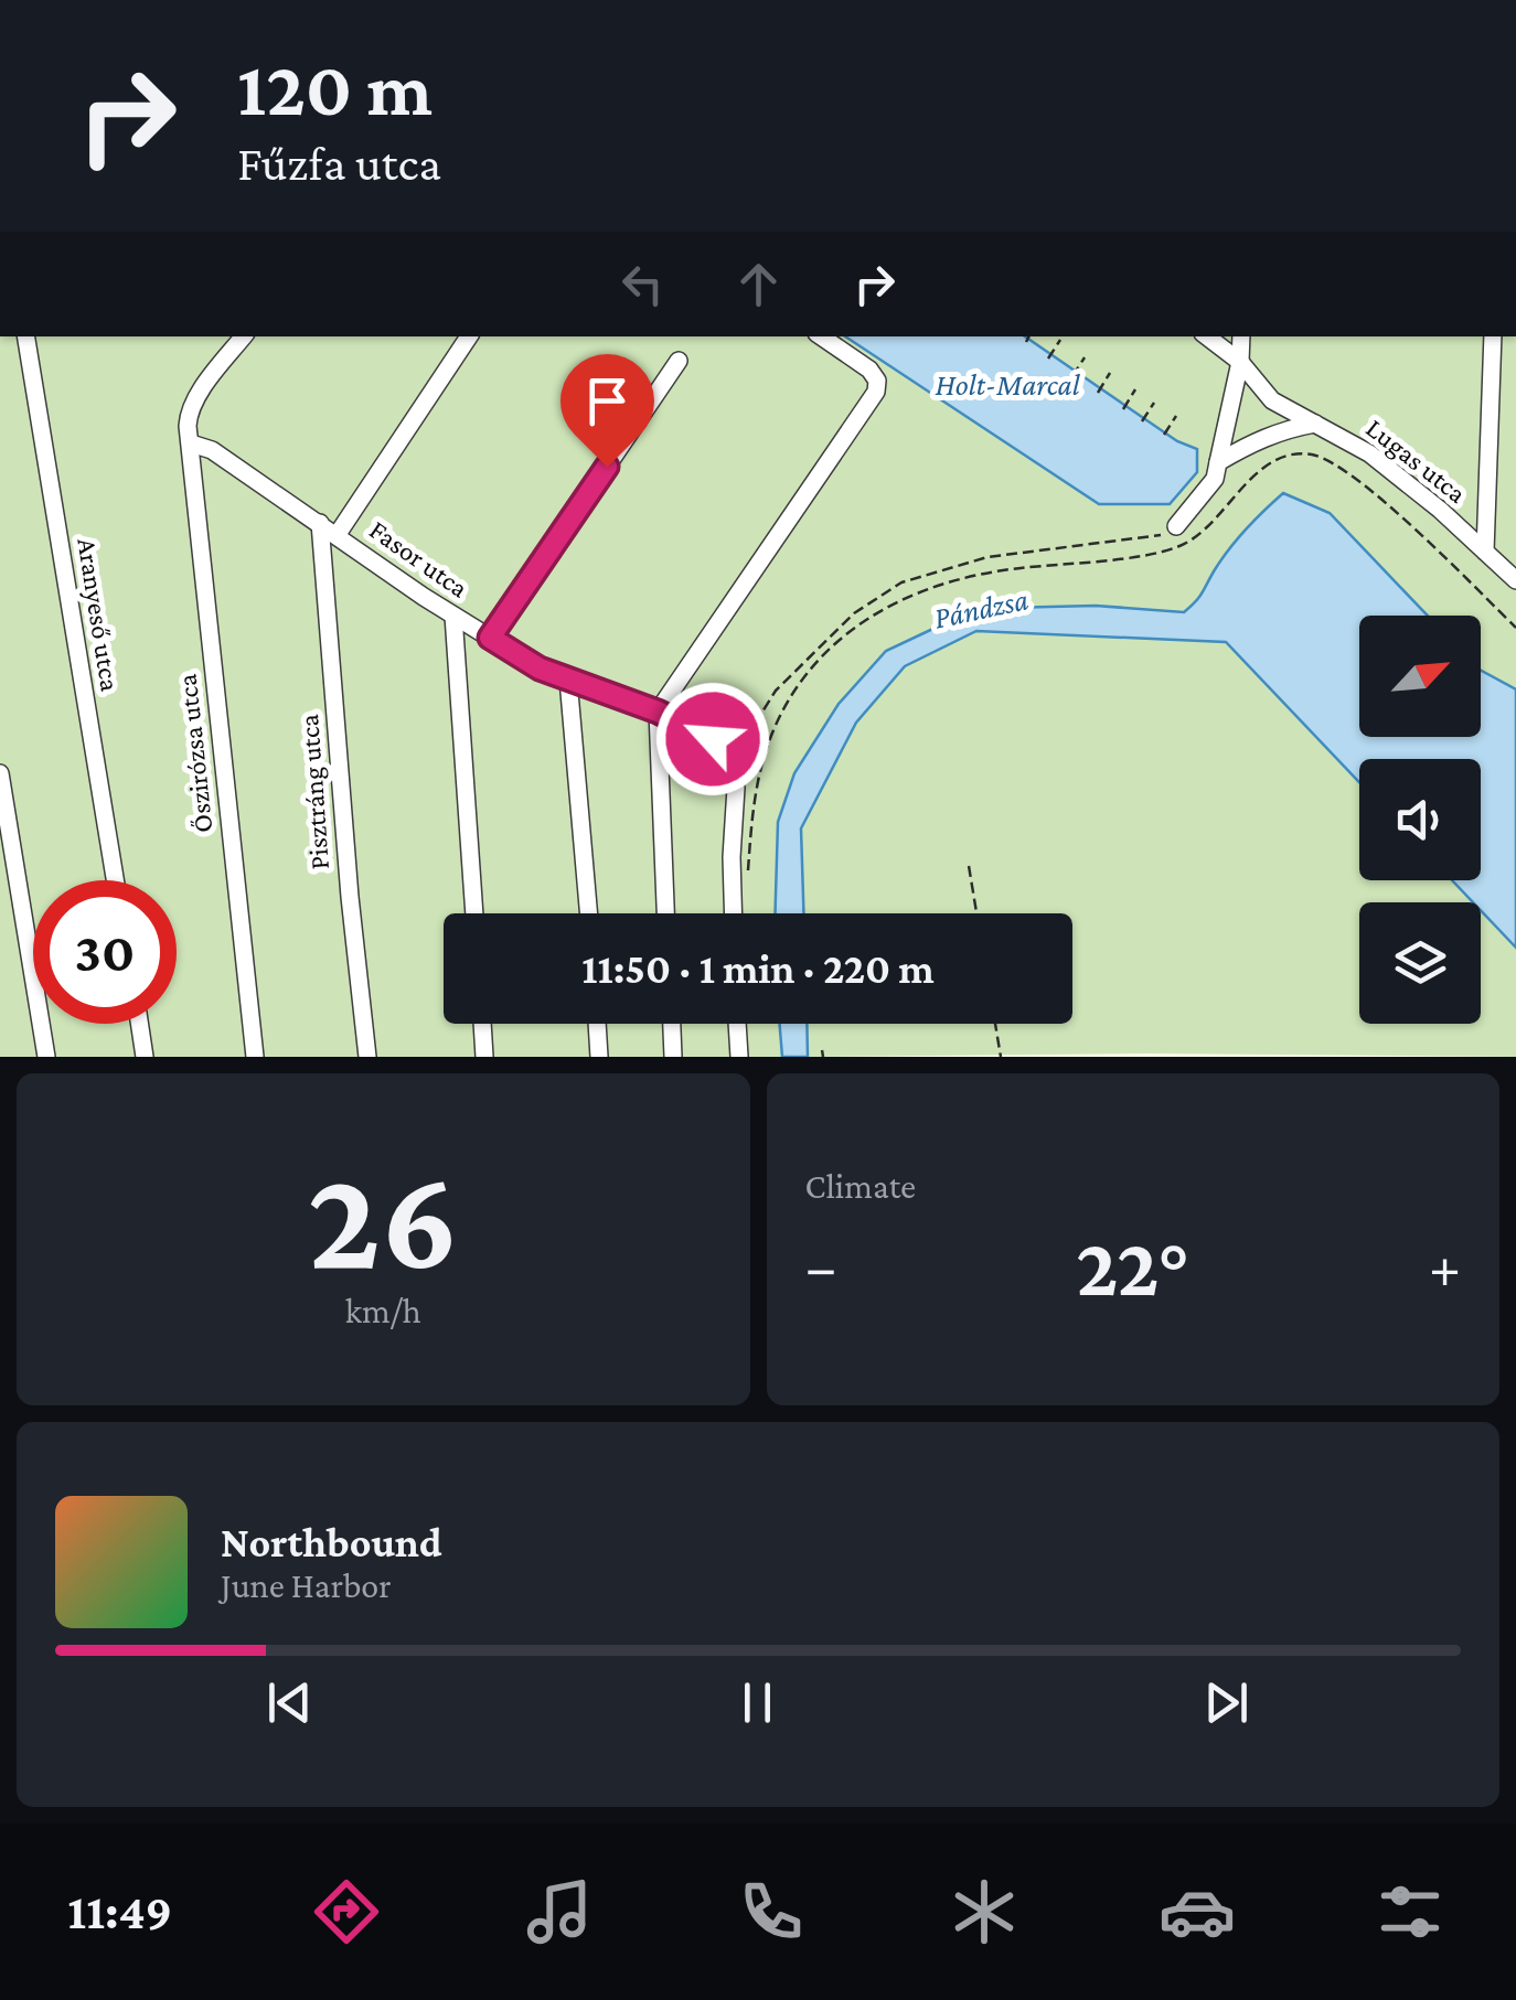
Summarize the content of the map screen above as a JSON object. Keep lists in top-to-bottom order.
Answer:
{
  "streets": {
    "street": [
      "Lugas utca",
      "Fasor utca",
      "Aranyeső utca",
      "Őszirózsa utca",
      "Pisztráng utca"
    ]
  },
  "crossings": [
    ["Fasor utca", "Őszirózsa utca"],
    ["Fasor utca", "Pisztráng utca"]
  ],
  "water": ["Holt-Marcal", "Pándzsa"],
  "north": "top right",
  "page": {
    "turn": ["120 m", "Fűzfa utca"],
    "limit": "30",
    "trip": "11:50 · 1 min · 220 m",
    "tile": [
      ["26", "km/h"],
      "Climate"
    ],
    "heat": ["−", "22°", "+"],
    "song": ["Northbound", "June Harbor"],
    "tabs": "11:49"
  }
}
